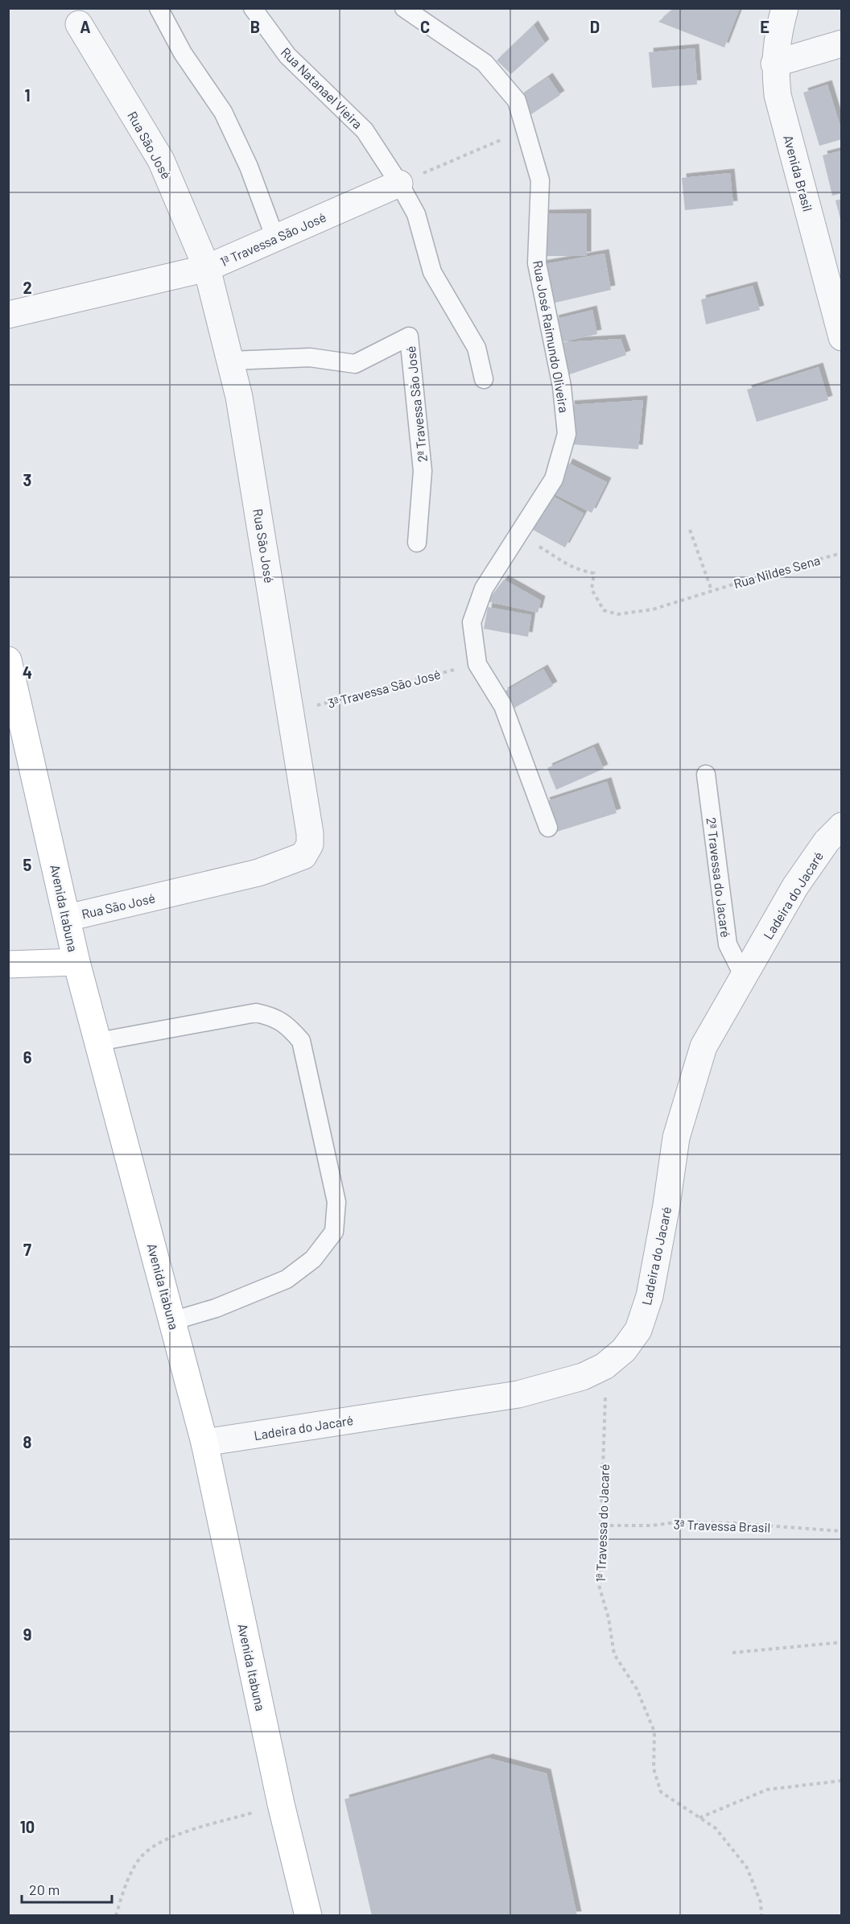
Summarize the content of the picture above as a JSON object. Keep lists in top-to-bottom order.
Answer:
{
  "streets": {
    "main road": ["Avenida Itabuna"],
    "street": [
      "Rua São José",
      "Avenida Brasil",
      "1ª Travessa São José",
      "Ladeira do Jacaré"
    ],
    "lane": [
      "Rua Natanael Vieira",
      "Rua José Raimundo Oliveira",
      "2ª Travessa São José",
      "2ª Travessa do Jacaré"
    ],
    "path": [
      "Rua Nildes Sena",
      "3ª Travessa São José",
      "1ª Travessa do Jacaré",
      "3ª Travessa Brasil"
    ]
  },
  "crossings": [
    ["Rua Natanael Vieira", "1ª Travessa São José"],
    ["Rua São José", "1ª Travessa São José"],
    ["Rua São José", "2ª Travessa São José"],
    ["Rua São José", "3ª Travessa São José"],
    ["Rua São José", "Avenida Itabuna"],
    ["Rua José Raimundo Oliveira", "Rua Nildes Sena"],
    ["Rua José Raimundo Oliveira", "3ª Travessa São José"],
    ["2ª Travessa do Jacaré", "Ladeira do Jacaré"],
    ["Ladeira do Jacaré", "Avenida Itabuna"],
    ["Ladeira do Jacaré", "1ª Travessa do Jacaré"],
    ["1ª Travessa do Jacaré", "3ª Travessa Brasil"]
  ],
  "scale_bar": "20 m",
  "grid": {
    "columns": [
      "A",
      "B",
      "C",
      "D",
      "E"
    ],
    "rows": [
      "1",
      "2",
      "3",
      "4",
      "5",
      "6",
      "7",
      "8",
      "9",
      "10"
    ]
  }
}
